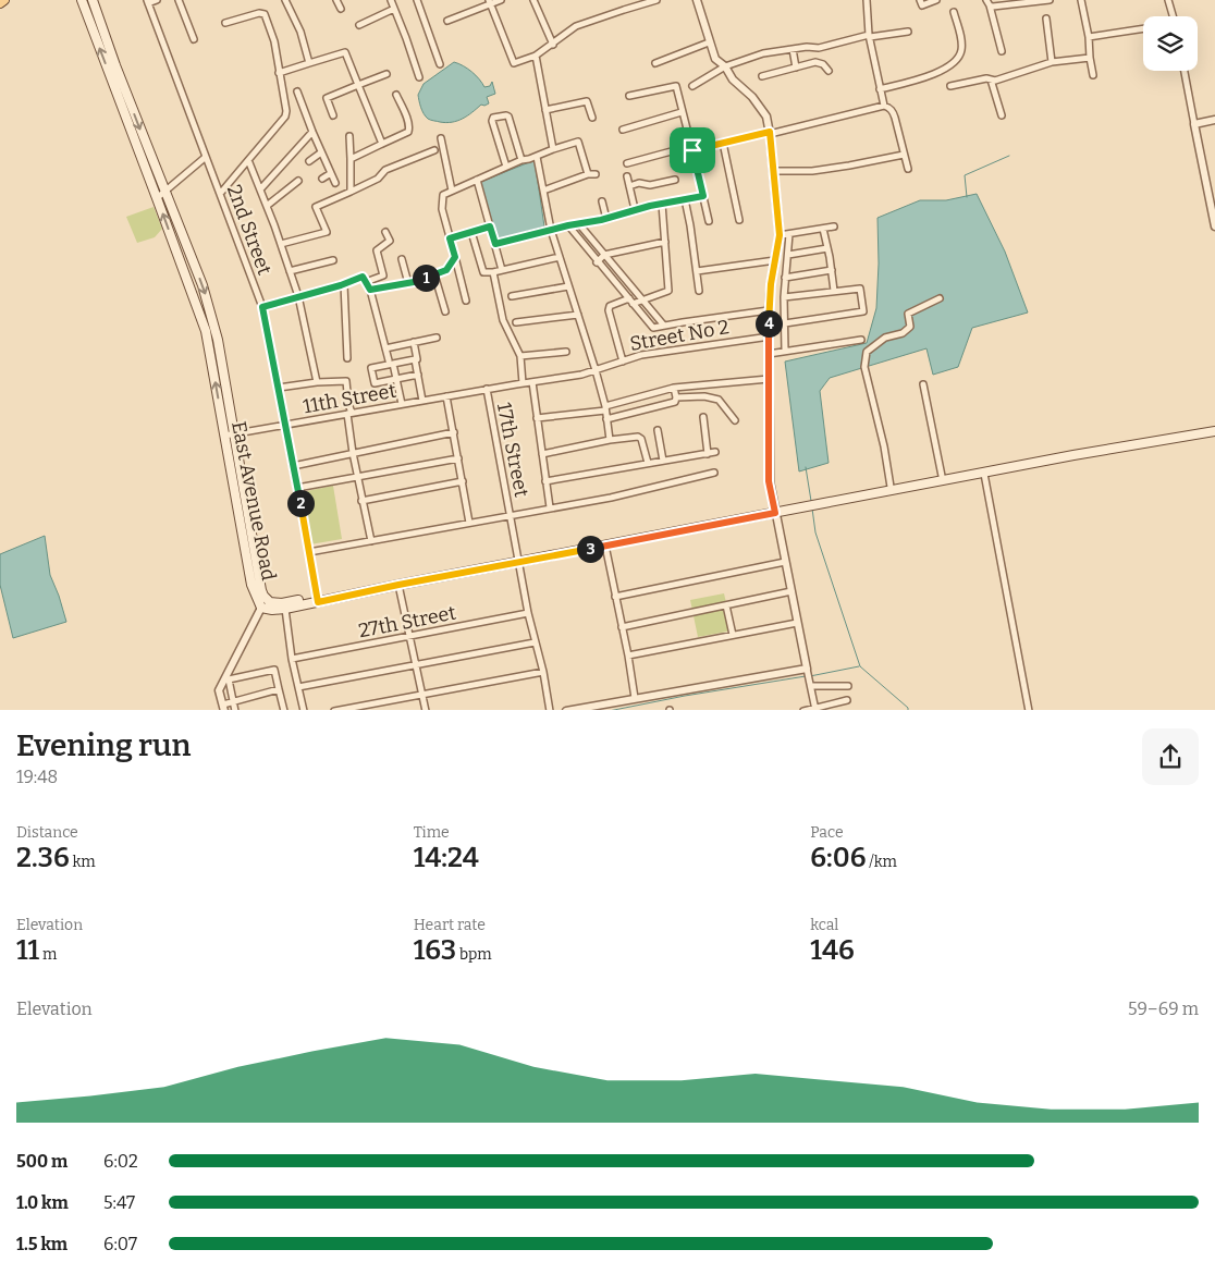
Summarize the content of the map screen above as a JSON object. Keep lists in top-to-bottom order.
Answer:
{
  "streets": {
    "main road": ["East Avenue Road"],
    "street": [
      "2nd Street",
      "Street No 2",
      "11th Street",
      "17th Street",
      "27th Street"
    ]
  },
  "crossings": [
    ["2nd Street", "11th Street"],
    ["2nd Street", "East Avenue Road"],
    ["Street No 2", "11th Street"],
    ["11th Street", "17th Street"],
    ["11th Street", "East Avenue Road"],
    ["17th Street", "East Avenue Road"],
    ["17th Street", "27th Street"]
  ],
  "page": {
    "pins": [
      "1",
      "4",
      "2",
      "3"
    ],
    "heading": ["Evening run", "19:48"],
    "stats": [
      ["Distance", "2.36 km"],
      ["Time", "14:24"],
      ["Pace", "6:06 /km"],
      ["Elevation", "11 m"],
      ["Heart rate", "163 bpm"],
      ["kcal", "146"]
    ],
    "chart": ["Elevation", "59–69 m"],
    "list": [
      {
        "name": "500 m",
        "note": "6:02"
      },
      {
        "name": "1.0 km",
        "note": "5:47"
      },
      {
        "name": "1.5 km",
        "note": "6:07"
      }
    ]
  }
}
